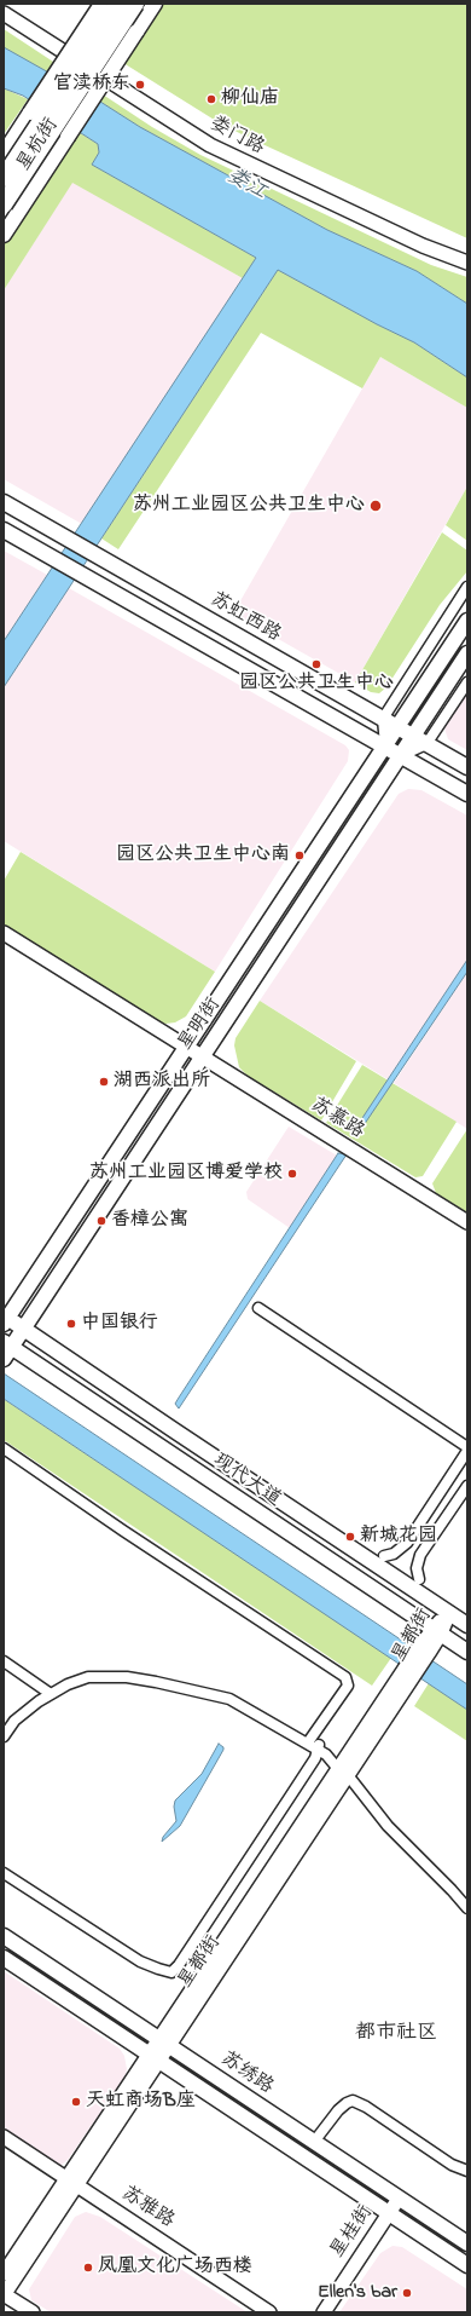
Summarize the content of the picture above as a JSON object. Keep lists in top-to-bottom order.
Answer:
{
  "streets": {
    "main road": [
      "娄门路",
      "星杭街",
      "苏虹西路",
      "星明街",
      "苏慕路",
      "现代大道",
      "星都街",
      "苏绣路",
      "苏雅路",
      "星桂街"
    ]
  },
  "crossings": [
    ["苏虹西路", "星明街"],
    ["星明街", "苏慕路"],
    ["星明街", "现代大道"],
    ["现代大道", "星都街"],
    ["星都街", "苏绣路"],
    ["星都街", "苏雅路"],
    ["苏绣路", "星桂街"]
  ],
  "districts": ["都市社区"],
  "water": ["娄江"],
  "places": [
    "官渎桥东",
    "柳仙庙",
    "苏州工业园区公共卫生中心",
    "园区公共卫生中心",
    "园区公共卫生中心南",
    "湖西派出所",
    "苏州工业园区博爱学校",
    "香樟公寓",
    "中国银行",
    "新城花园",
    "天虹商场B座",
    "凤凰文化广场西楼",
    "Ellen's bar"
  ]
}
